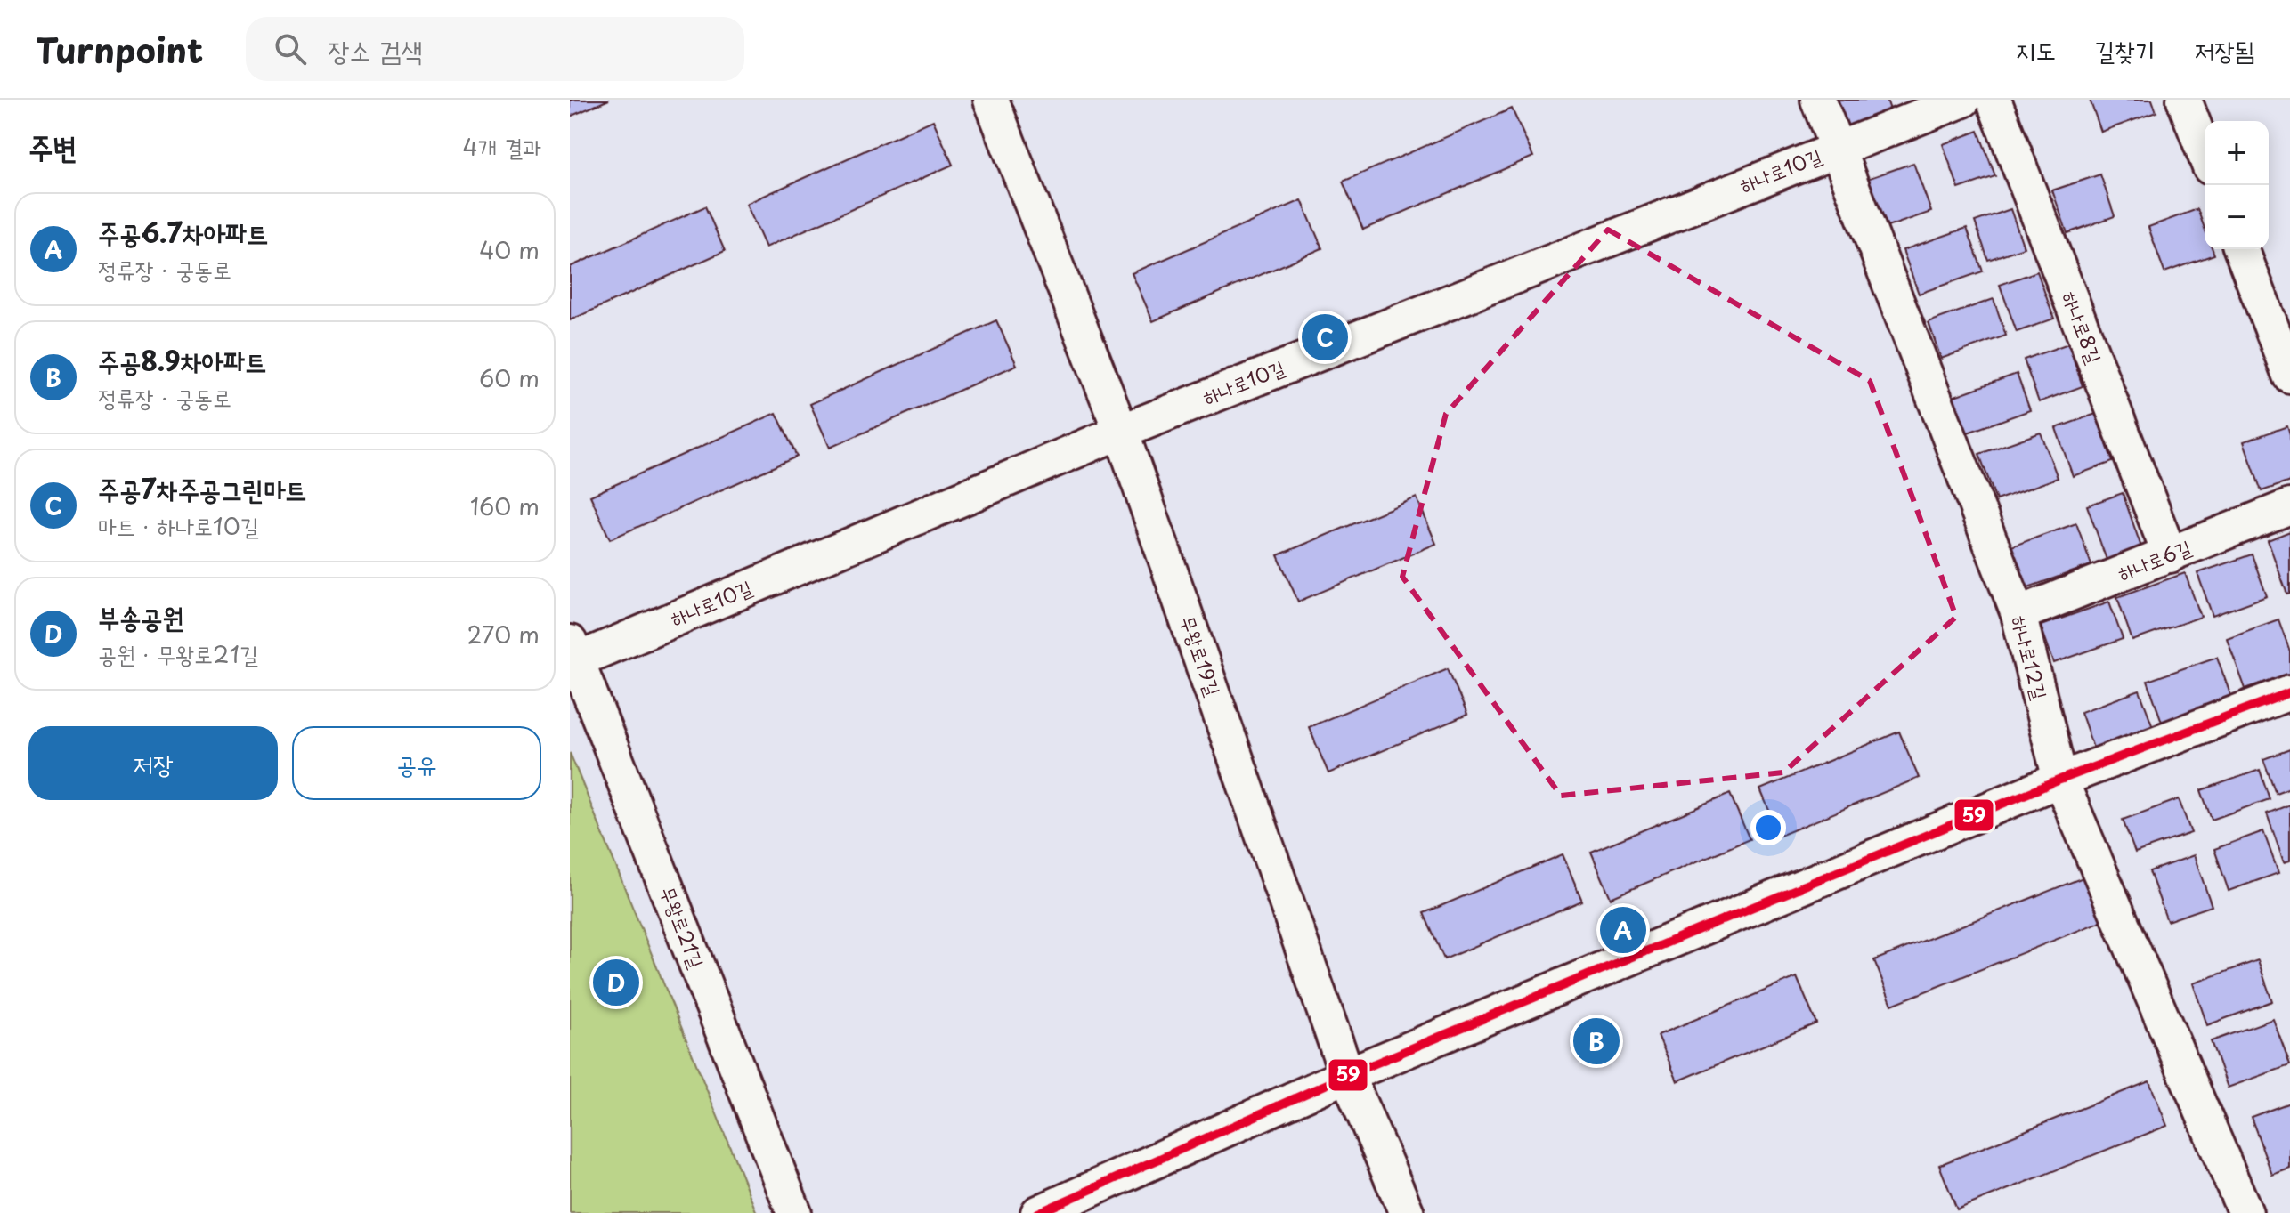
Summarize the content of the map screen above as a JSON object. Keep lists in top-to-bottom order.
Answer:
{
  "streets": {
    "street": [
      "하나로10길",
      "하나로8길",
      "하나로6길",
      "무왕로19길",
      "하나로12길",
      "무왕로21길"
    ]
  },
  "crossings": [
    ["하나로10길", "무왕로19길"],
    ["하나로10길", "하나로12길"],
    ["하나로10길", "무왕로21길"],
    ["하나로8길", "하나로6길"],
    ["하나로6길", "하나로12길"]
  ],
  "lines": ["transit line 59"],
  "page": {
    "header": "Turnpoint",
    "search": "장소 검색",
    "nav": ["지도", "길찾기", "저장됨"],
    "heading": ["주변", "4개 결과"],
    "map_buttons": ["+", "−"],
    "list": [
      {
        "mark": "A",
        "name": "주공6.7차아파트",
        "note": "정류장 · 궁동로",
        "value": "40 m"
      },
      {
        "mark": "B",
        "name": "주공8.9차아파트",
        "note": "정류장 · 궁동로",
        "value": "60 m"
      },
      {
        "mark": "C",
        "name": "주공7차주공그린마트",
        "note": "마트 · 하나로10길",
        "value": "160 m"
      },
      {
        "mark": "D",
        "name": "부송공원",
        "note": "공원 · 무왕로21길",
        "value": "270 m"
      }
    ],
    "pins": [
      "C",
      "A",
      "D",
      "B"
    ],
    "buttons": ["저장", "공유"]
  }
}
